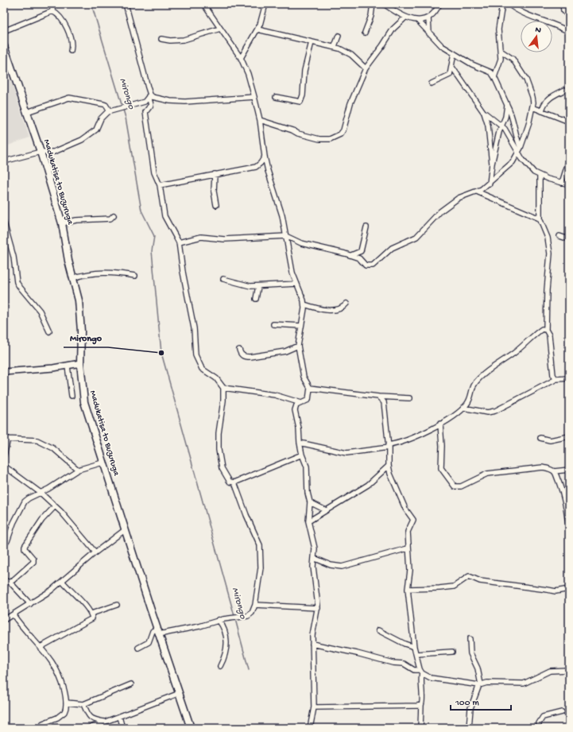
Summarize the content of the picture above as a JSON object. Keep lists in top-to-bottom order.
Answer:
{
  "streets": {
    "main road": ["Madukatisa to Buzuruga"]
  },
  "water": ["Mirongo"],
  "places": ["Mirongo"],
  "scale_bar": "100 m",
  "north": "top"
}
